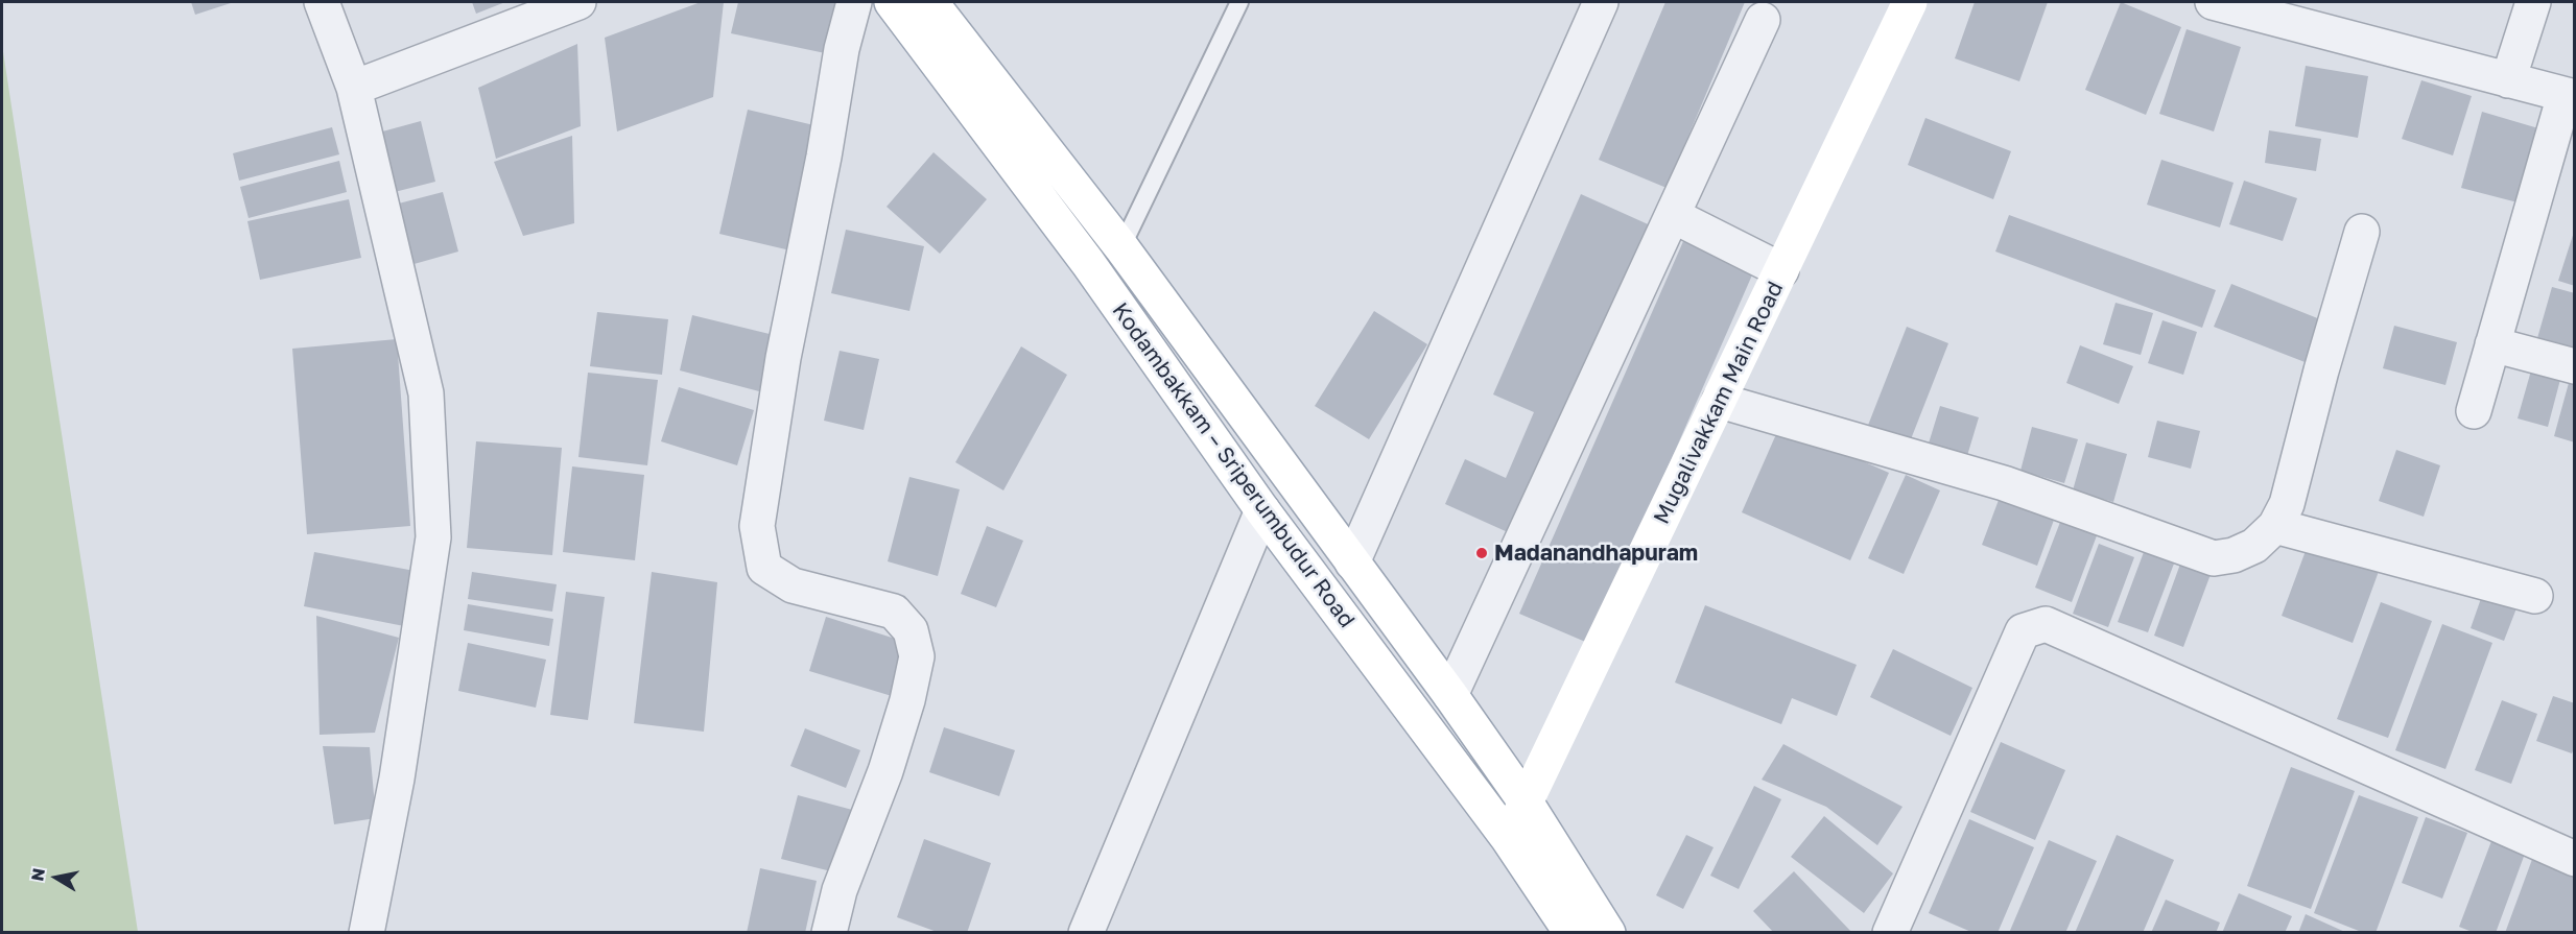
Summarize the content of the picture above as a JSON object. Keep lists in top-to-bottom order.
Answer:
{
  "streets": {
    "main road": ["Mugalivakkam Main Road", "Kodambakkam – Sriperumbudur Road"]
  },
  "crossings": [
    ["Mugalivakkam Main Road", "Kodambakkam – Sriperumbudur Road"]
  ],
  "places": ["Madanandhapuram"],
  "north": "left"
}
